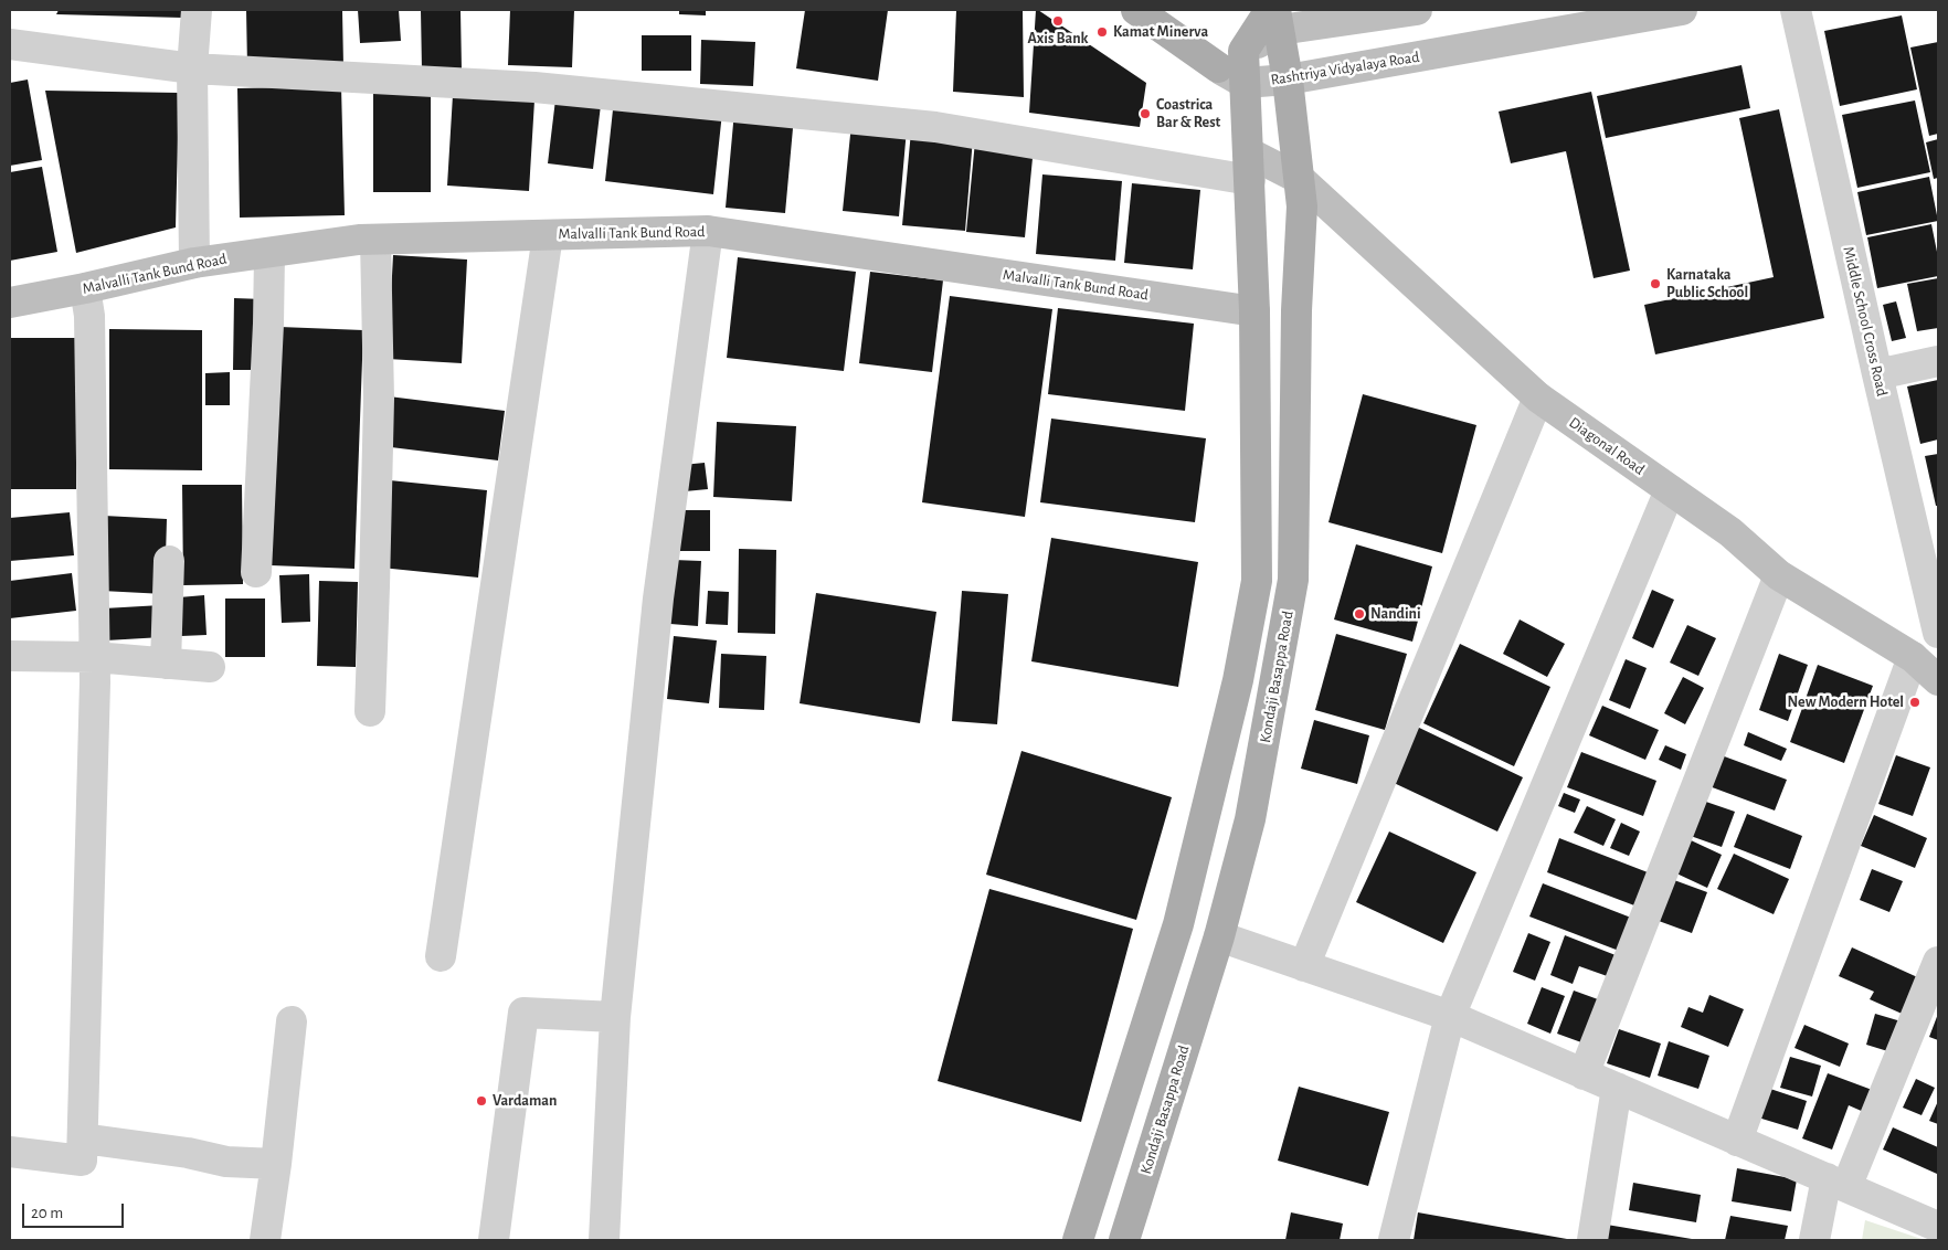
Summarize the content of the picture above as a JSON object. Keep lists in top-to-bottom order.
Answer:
{
  "streets": {
    "main road": ["Kondaji Basappa Road"],
    "street": [
      "Rashtriya Vidyalaya Road",
      "Malvalli Tank Bund Road",
      "Middle School Cross Road",
      "Diagonal Road"
    ]
  },
  "crossings": [
    ["Rashtriya Vidyalaya Road", "Kondaji Basappa Road"],
    ["Diagonal Road", "Kondaji Basappa Road"]
  ],
  "places": [
    "Axis Bank",
    "Kamat Minerva",
    "Coastrica Bar & Rest",
    "Karnataka Public School",
    "Nandini",
    "New Modern Hotel",
    "Vardaman"
  ],
  "scale_bar": "20 m"
}
